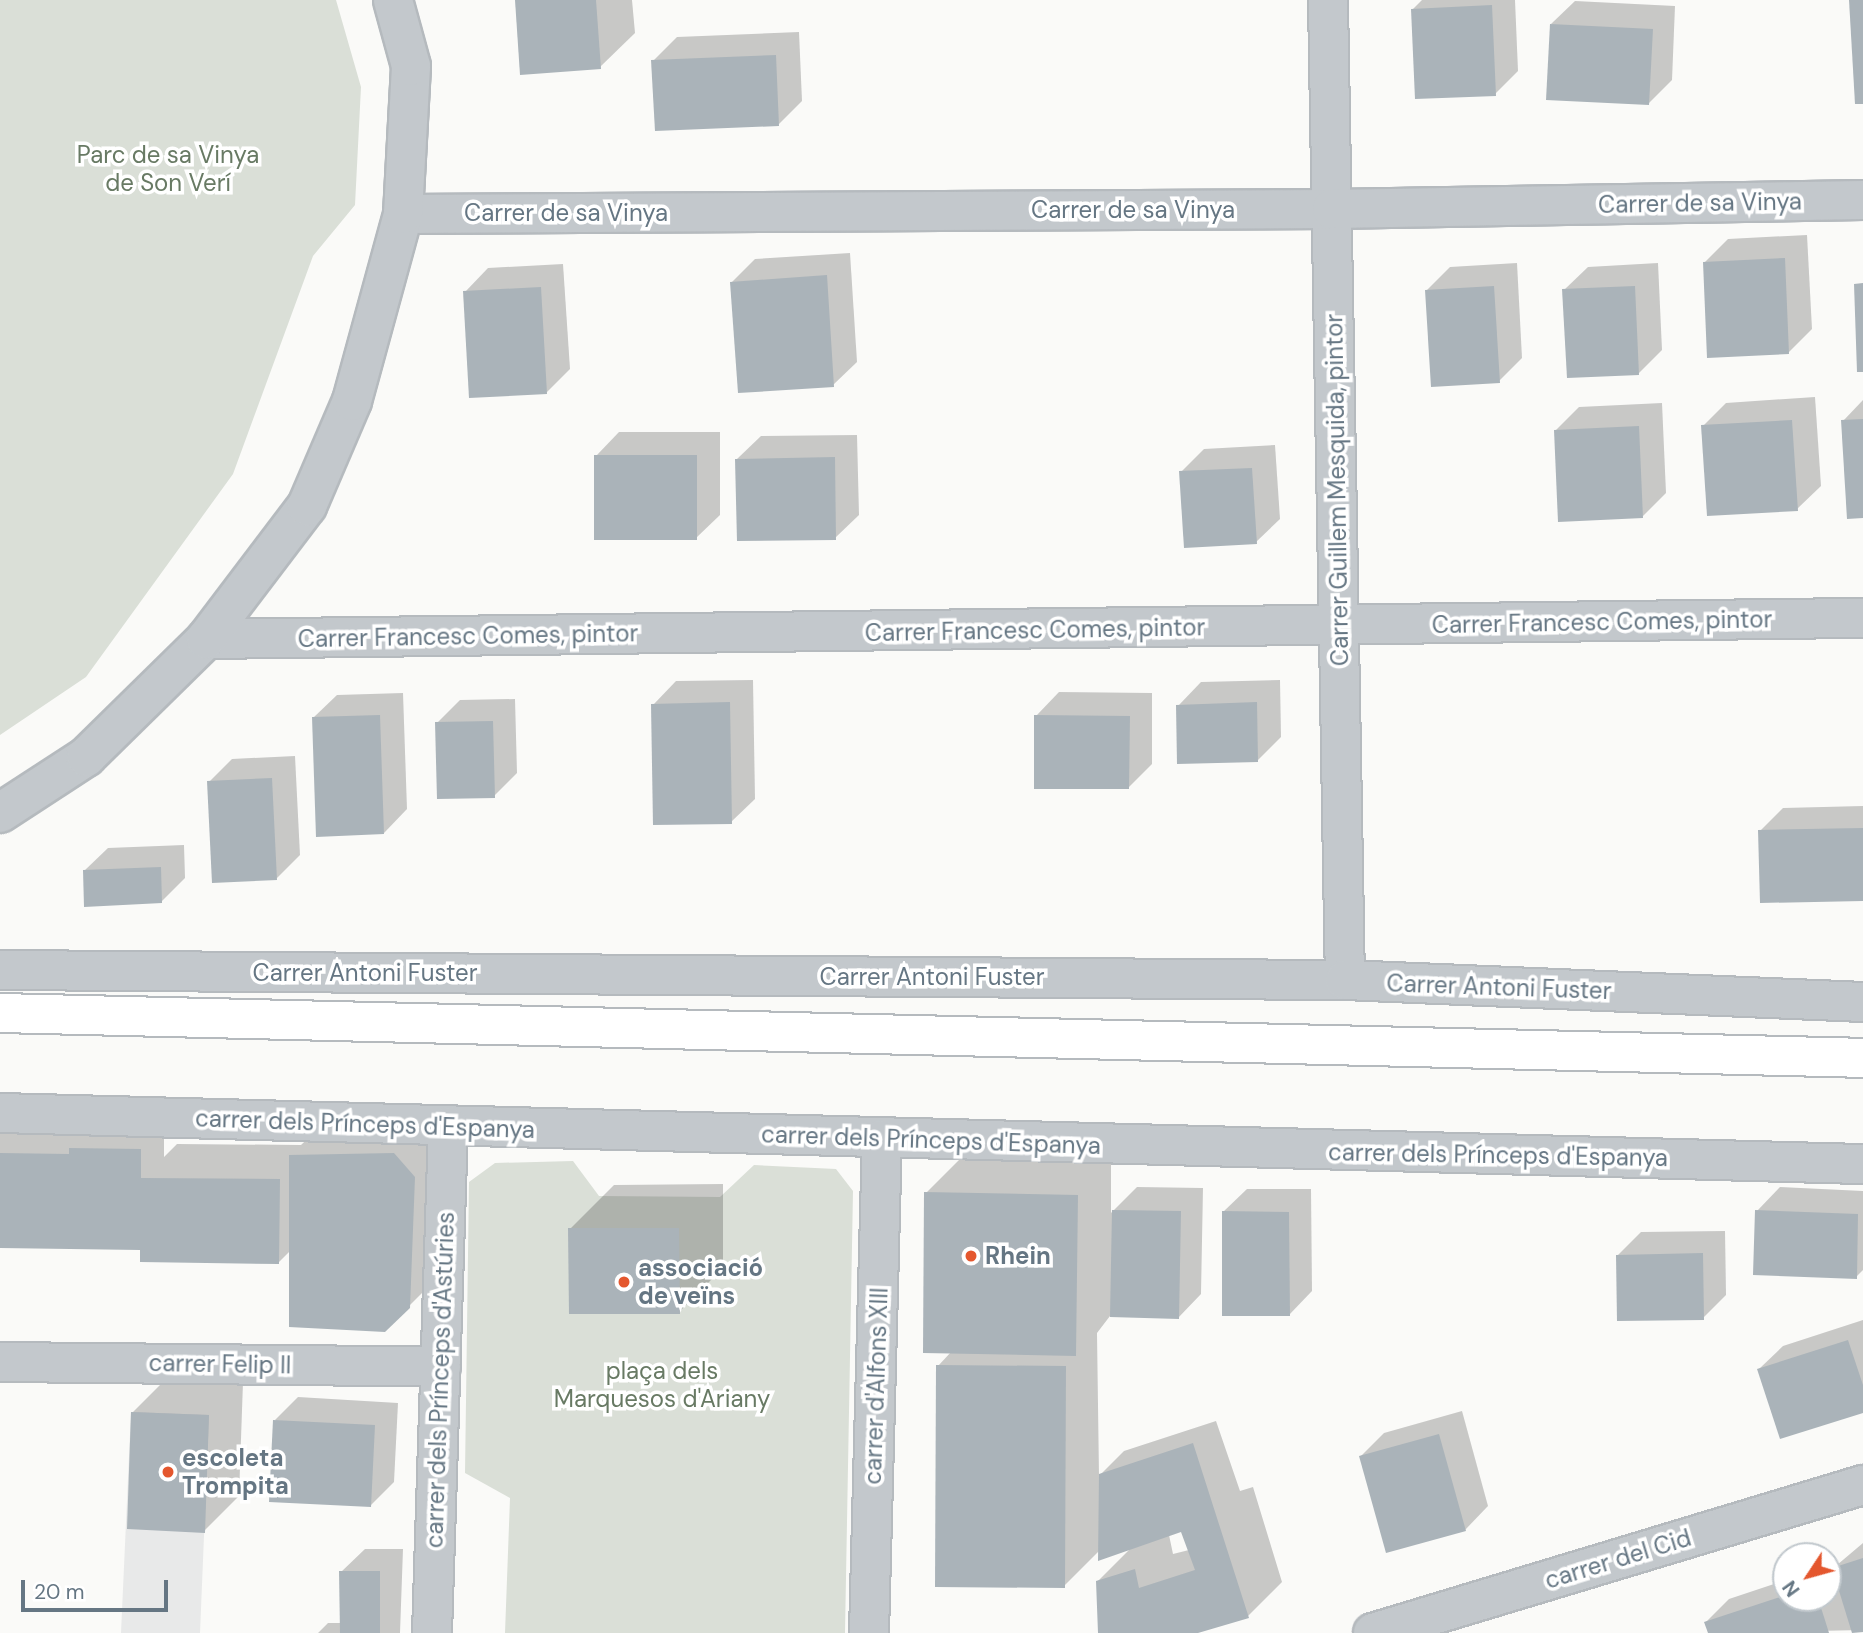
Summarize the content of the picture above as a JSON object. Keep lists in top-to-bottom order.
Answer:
{
  "streets": {
    "street": [
      "Carrer de sa Vinya",
      "Carrer Guillem Mesquida, pintor",
      "Carrer Francesc Comes, pintor",
      "Carrer Antoni Fuster",
      "carrer dels Prínceps d'Espanya",
      "carrer Felip II",
      "carrer dels Prínceps d'Astúries",
      "carrer d'Alfons XIII",
      "carrer del Cid"
    ]
  },
  "crossings": [
    ["Carrer de sa Vinya", "Carrer Guillem Mesquida, pintor"],
    ["Carrer Guillem Mesquida, pintor", "Carrer Francesc Comes, pintor"],
    ["Carrer Guillem Mesquida, pintor", "Carrer Antoni Fuster"],
    ["carrer dels Prínceps d'Espanya", "carrer dels Prínceps d'Astúries"],
    ["carrer dels Prínceps d'Espanya", "carrer d'Alfons XIII"],
    ["carrer Felip II", "carrer dels Prínceps d'Astúries"]
  ],
  "parks": ["Parc de sa Vinya de Son Verí", "plaça dels Marquesos d'Ariany"],
  "places": ["Rhein", "associació de veïns", "escoleta Trompita"],
  "scale_bar": "20 m",
  "north": "bottom left"
}
